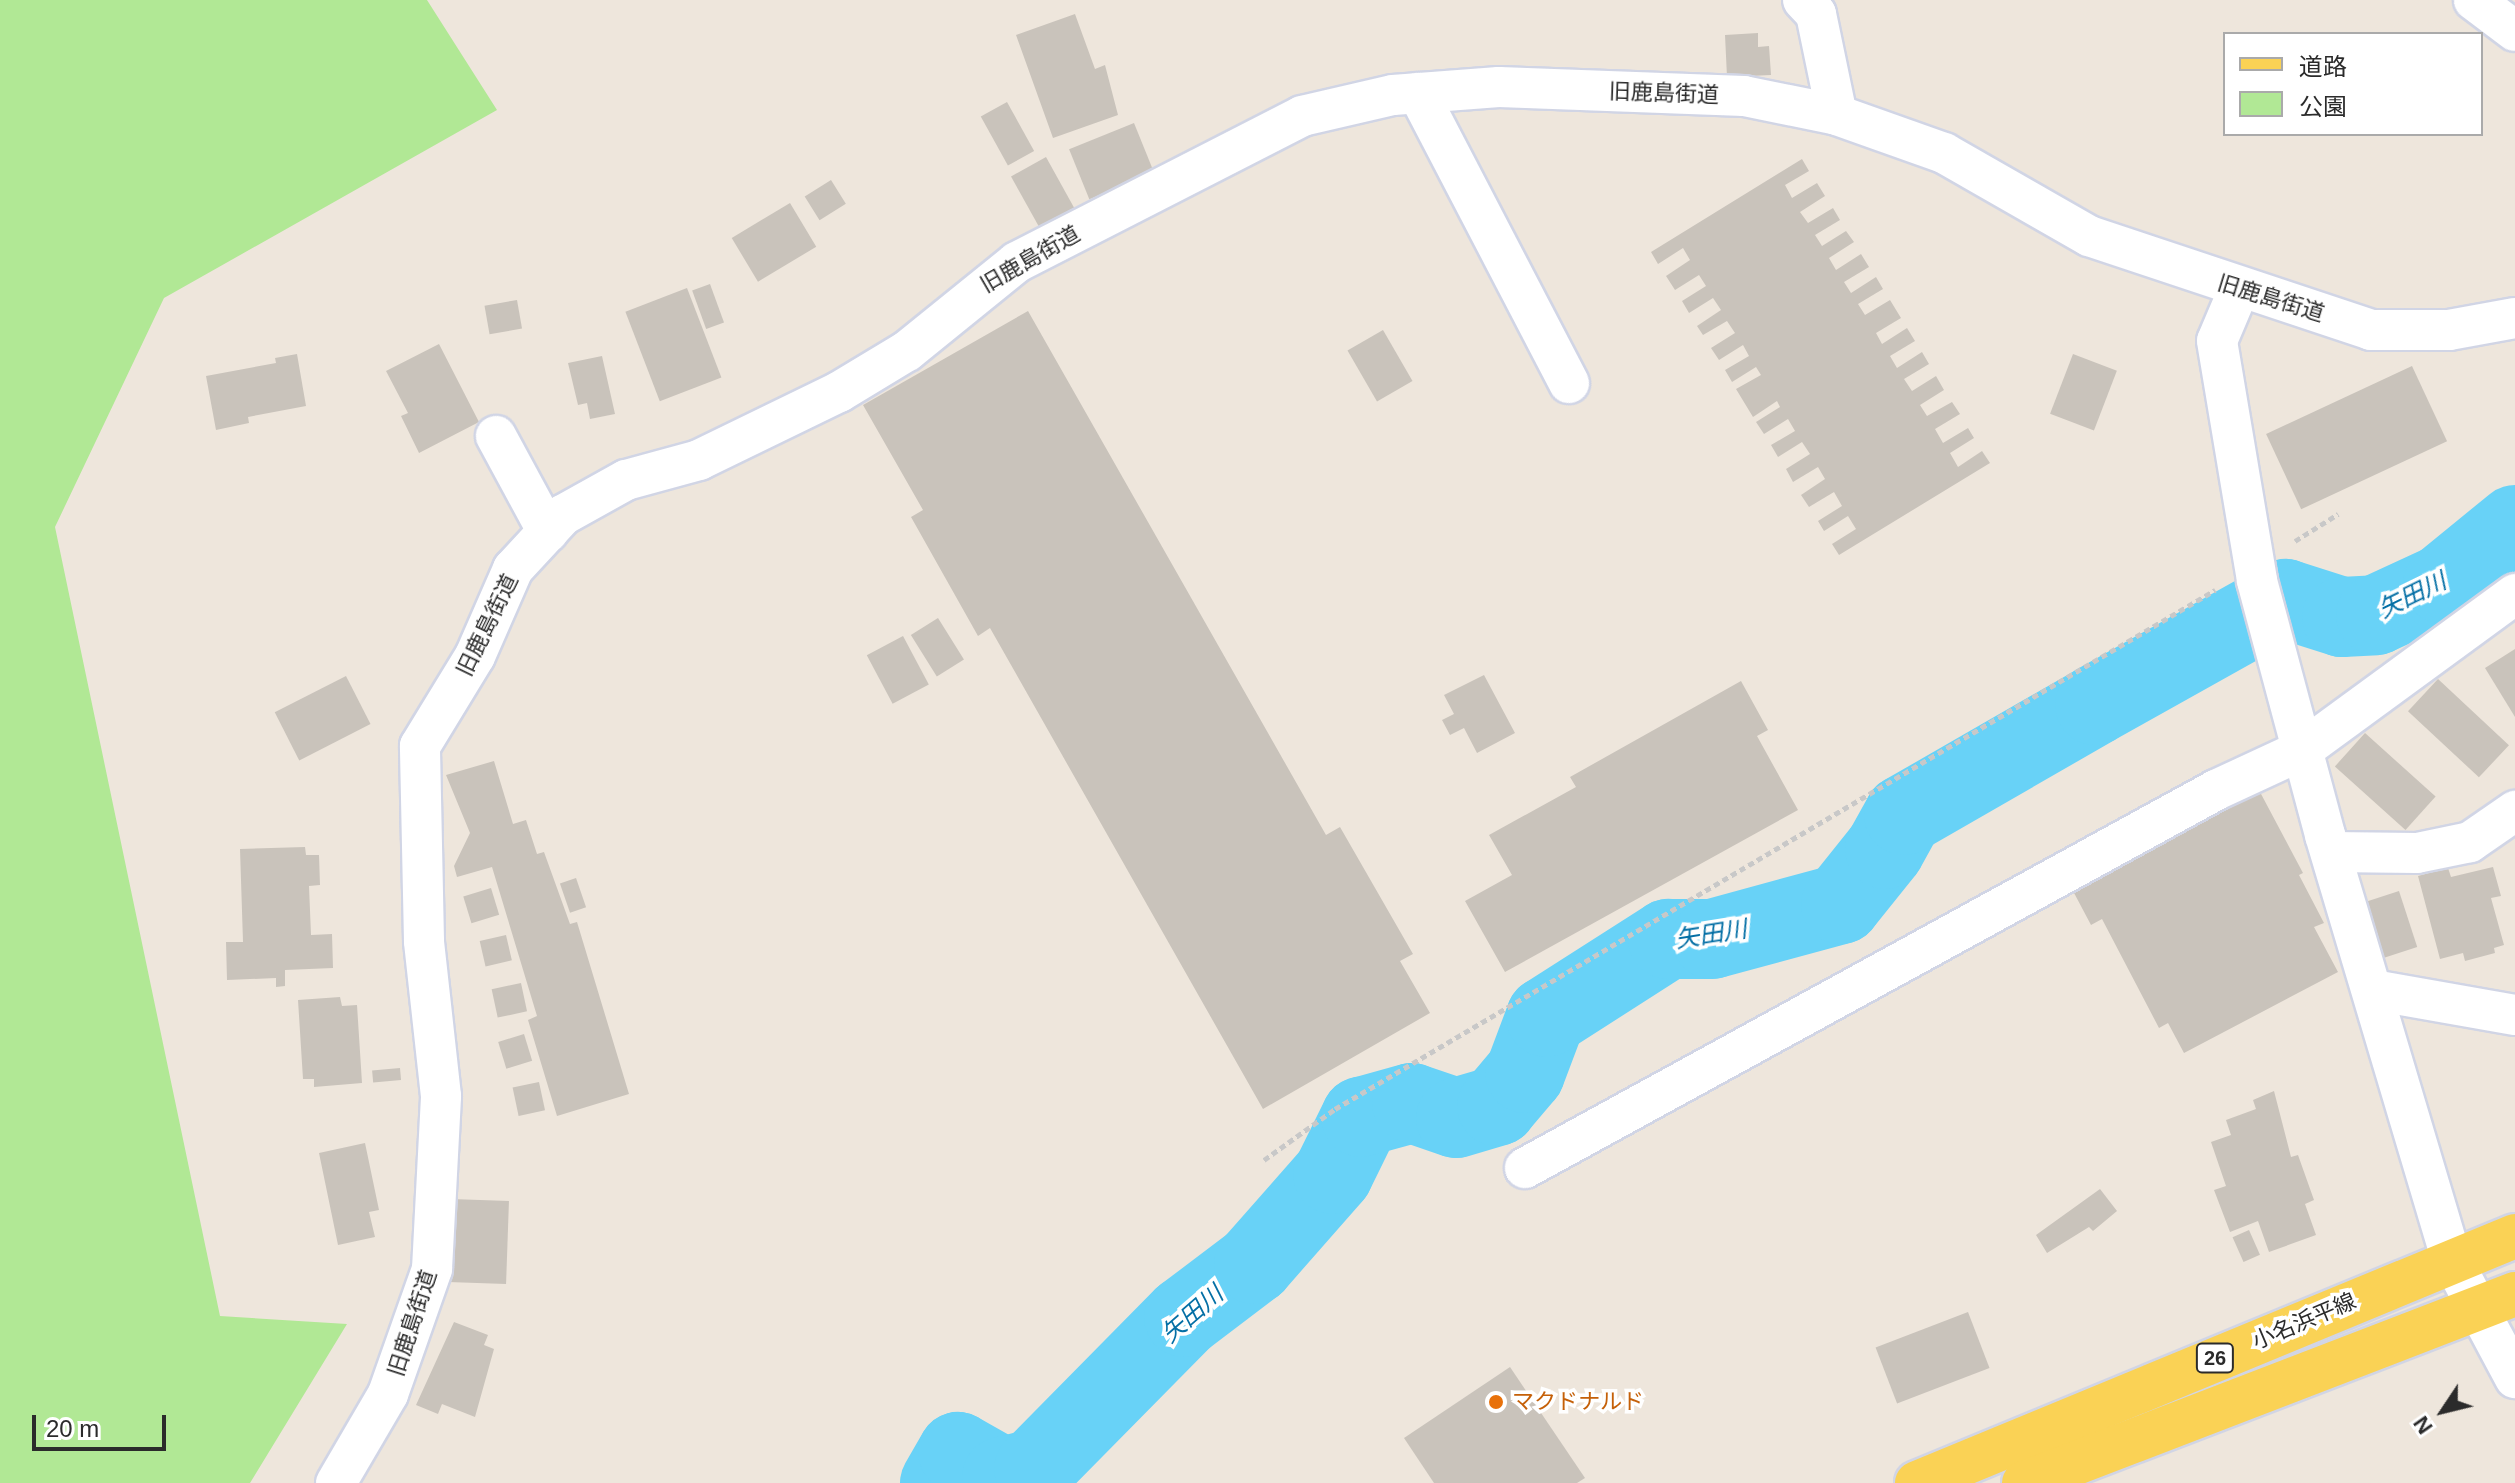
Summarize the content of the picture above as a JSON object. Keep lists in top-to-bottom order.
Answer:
{
  "streets": {
    "main road": ["小名浜平線", "26"],
    "street": ["旧鹿島街道"]
  },
  "water": ["矢田川"],
  "places": ["マクドナルド"],
  "legend": ["道路", "公園"],
  "scale_bar": "20 m",
  "north": "bottom left"
}
